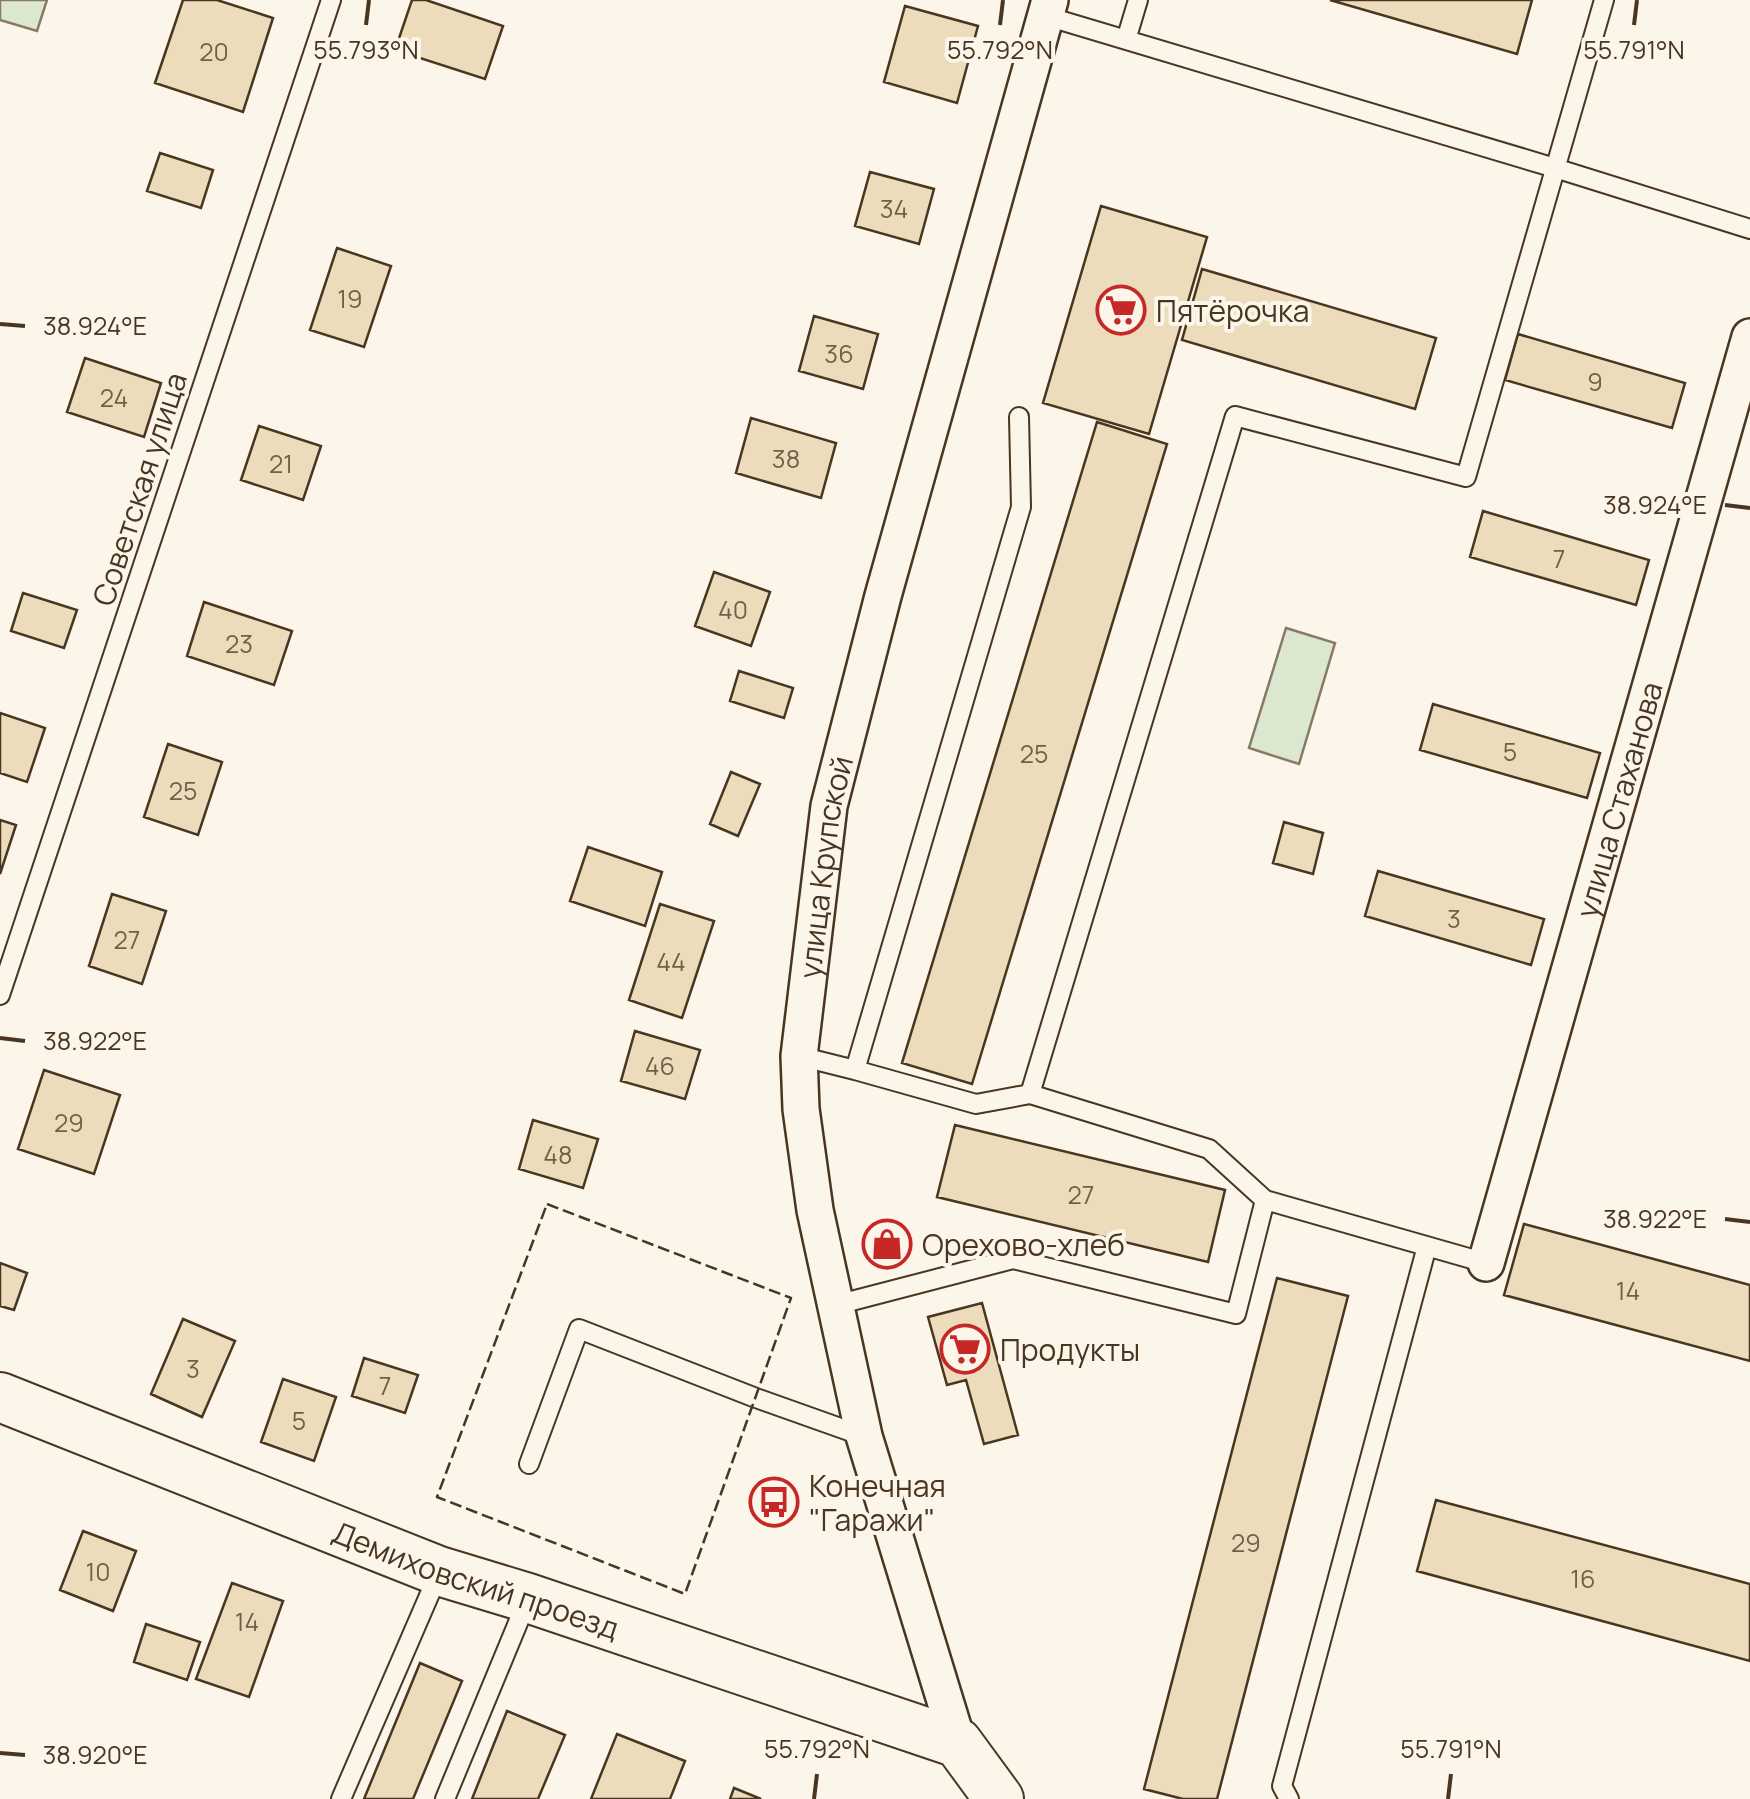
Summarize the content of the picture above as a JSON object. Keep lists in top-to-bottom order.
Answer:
{
  "streets": {
    "main road": ["Демиховский проезд"],
    "street": ["улица Стаханова", "улица Крупской"],
    "lane": ["Советская улица"]
  },
  "crossings": [
    ["улица Крупской", "Демиховский проезд"]
  ],
  "places": {
    "supermarket": ["Пятёрочка", "Продукты"],
    "shop": ["Орехово-хлеб"],
    "bus stop": ["Конечная \"Гаражи\""]
  },
  "house_numbers": [
    "20",
    "34",
    "19",
    "36",
    "9",
    "24",
    "38",
    "21",
    "7",
    "40",
    "23",
    "5",
    "25",
    "25",
    "3",
    "27",
    "44",
    "46",
    "29",
    "48",
    "27",
    "14",
    "3",
    "7",
    "5",
    "29",
    "10",
    "16",
    "14"
  ],
  "coordinates": [
    "55.793°N",
    "55.792°N",
    "55.791°N",
    "38.924°E",
    "38.922°E",
    "38.920°E"
  ]
}
